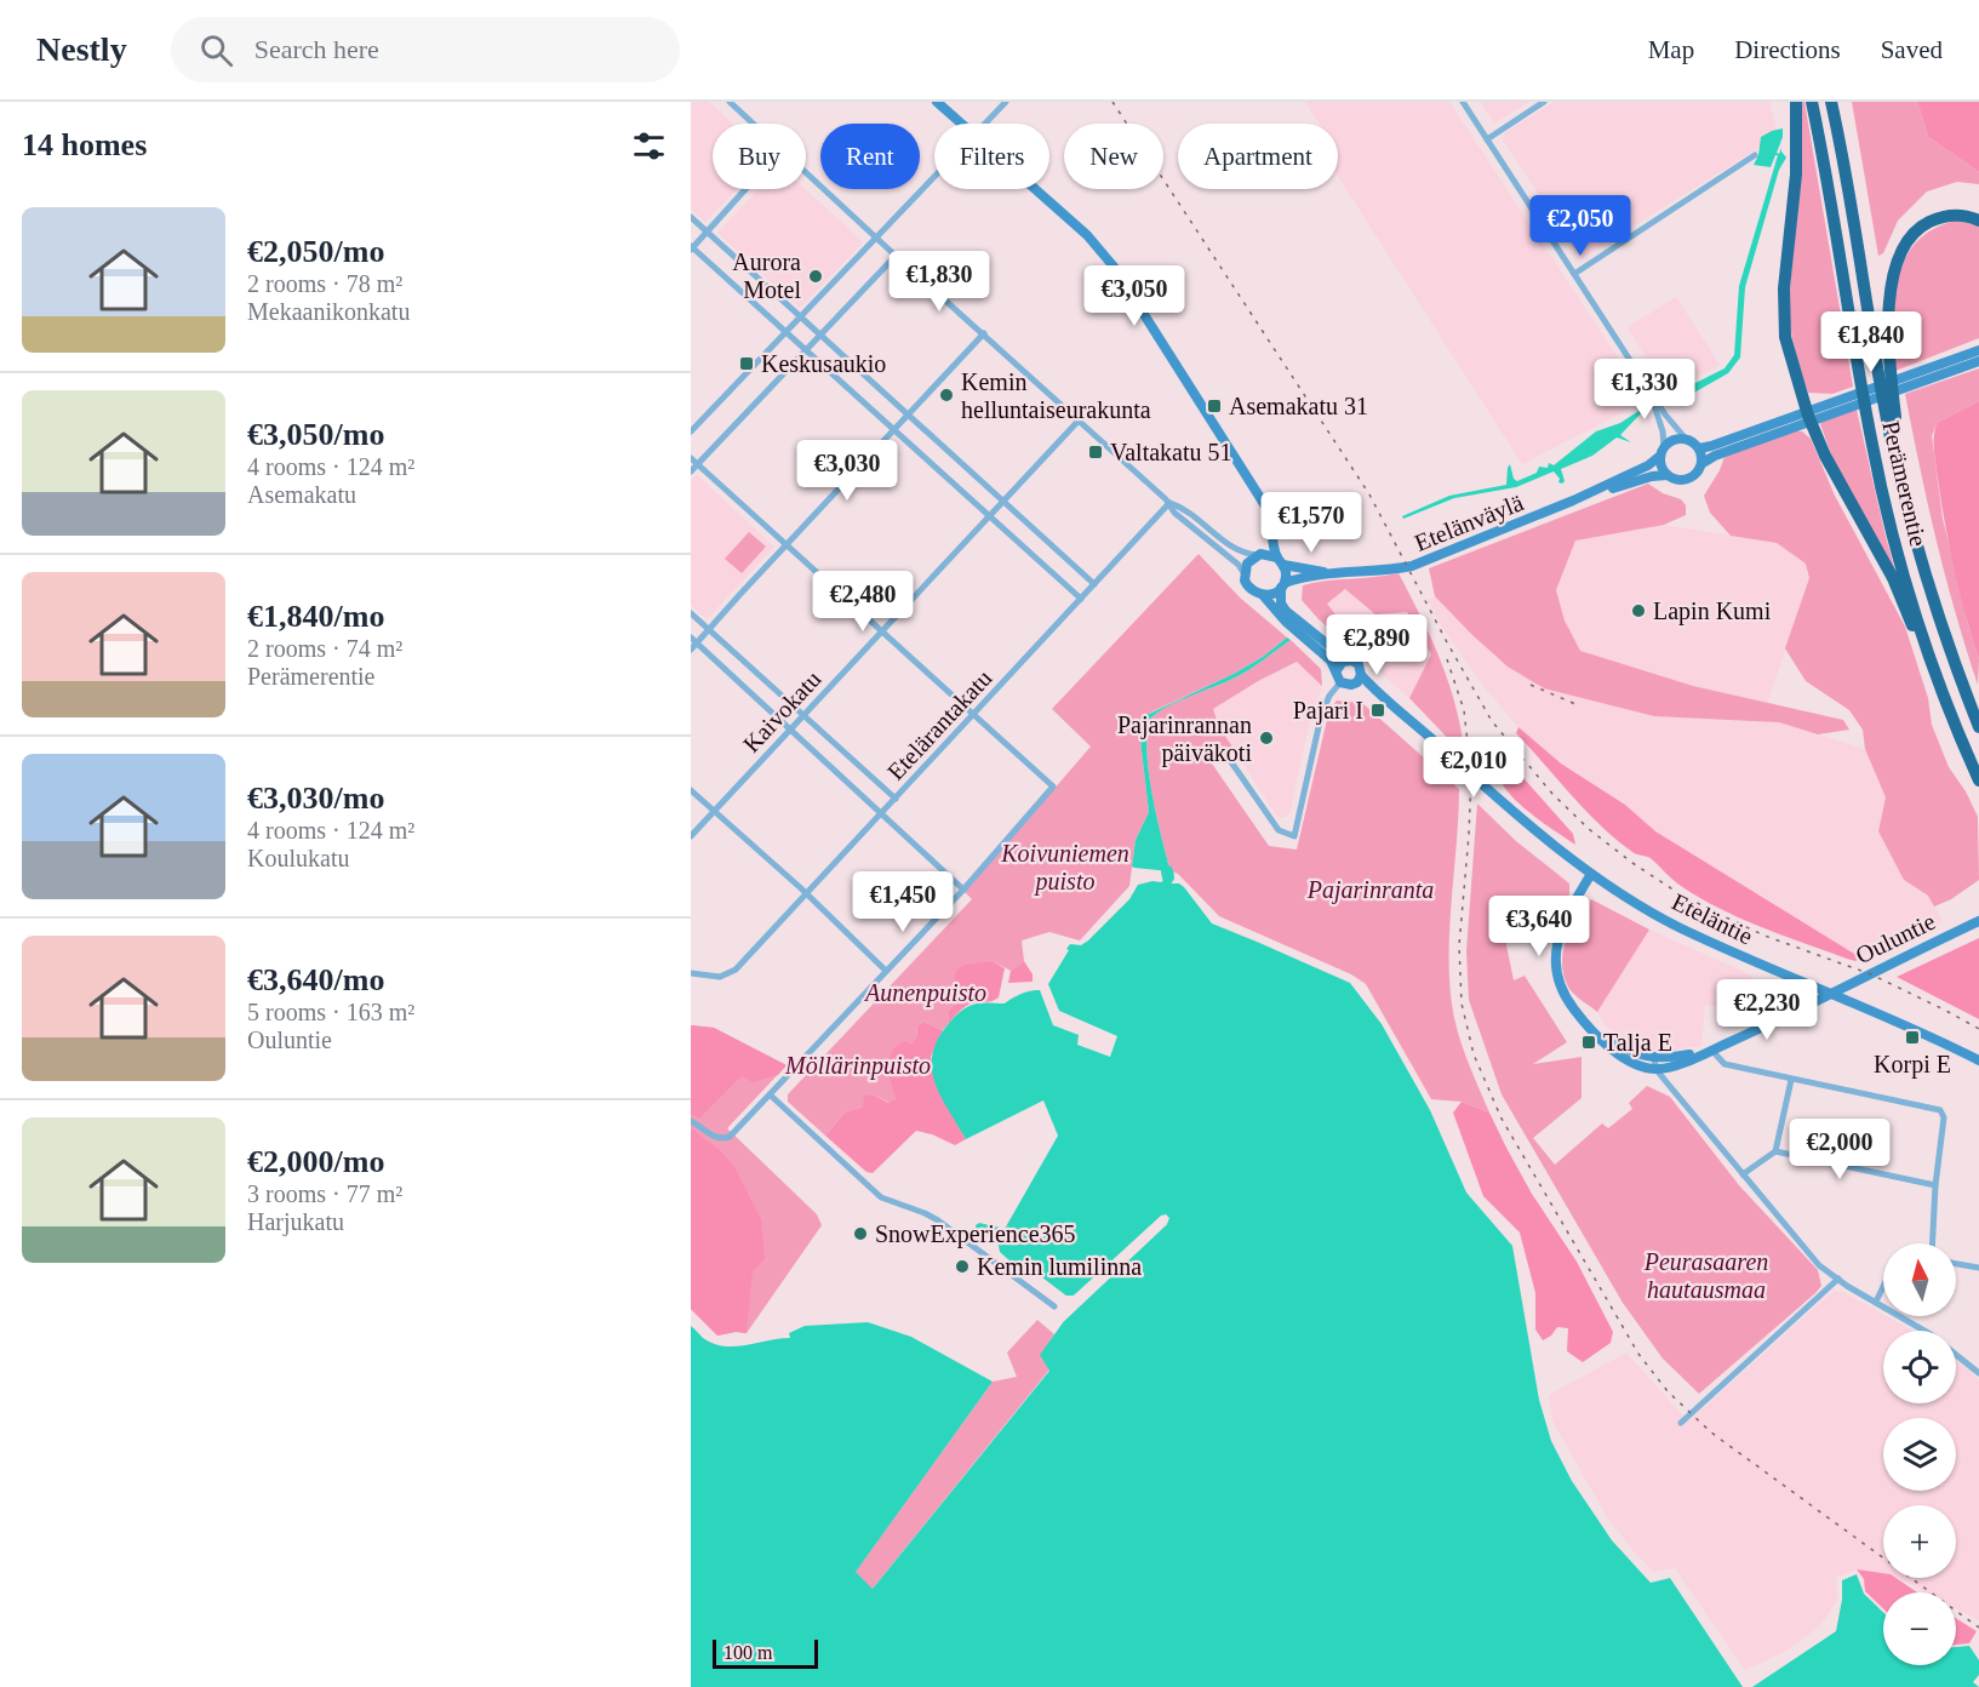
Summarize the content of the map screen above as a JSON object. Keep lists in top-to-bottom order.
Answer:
{
  "streets": {
    "highway": ["Perämerentie"],
    "main road": ["Etelänväylä", "Eteläntie", "Ouluntie"],
    "street": ["Kaivokatu", "Etelärantakatu"]
  },
  "parks": [
    "Koivuniemen puisto",
    "Pajarinranta",
    "Aunenpuisto",
    "Möllärinpuisto",
    "Peurasaaren hautausmaa"
  ],
  "places": {
    "other": [
      "Aurora Motel",
      "Kemin helluntaiseurakunta",
      "Lapin Kumi",
      "Pajarinrannan päiväkoti",
      "SnowExperience365",
      "Kemin lumilinna"
    ],
    "transit": [
      "Keskusaukio",
      "Asemakatu 31",
      "Valtakatu 51",
      "Pajari I",
      "Korpi E",
      "Talja E"
    ]
  },
  "scale_bar": "100 m",
  "north": "top",
  "page": {
    "header": "Nestly",
    "search": "Search here",
    "nav": ["Map", "Directions", "Saved"],
    "heading": "14 homes",
    "chip": [
      "Buy",
      "Rent",
      "Filters",
      "New",
      "Apartment"
    ],
    "list": [
      {
        "name": "€2,050/mo",
        "note": "2 rooms · 78 m² · Mekaanikonkatu"
      },
      {
        "name": "€3,050/mo",
        "note": "4 rooms · 124 m² · Asemakatu"
      },
      {
        "name": "€1,840/mo",
        "note": "2 rooms · 74 m² · Perämerentie"
      },
      {
        "name": "€3,030/mo",
        "note": "4 rooms · 124 m² · Koulukatu"
      },
      {
        "name": "€3,640/mo",
        "note": "5 rooms · 163 m² · Ouluntie"
      },
      {
        "name": "€2,000/mo",
        "note": "3 rooms · 77 m² · Harjukatu"
      }
    ],
    "price": [
      "€2,050",
      "€1,830",
      "€3,050",
      "€1,840",
      "€1,330",
      "€3,030",
      "€1,570",
      "€2,480",
      "€2,890",
      "€2,010",
      "€1,450",
      "€3,640",
      "€2,230",
      "€2,000"
    ],
    "map_buttons": ["+", "−"],
    "scale": "100 m"
  }
}
